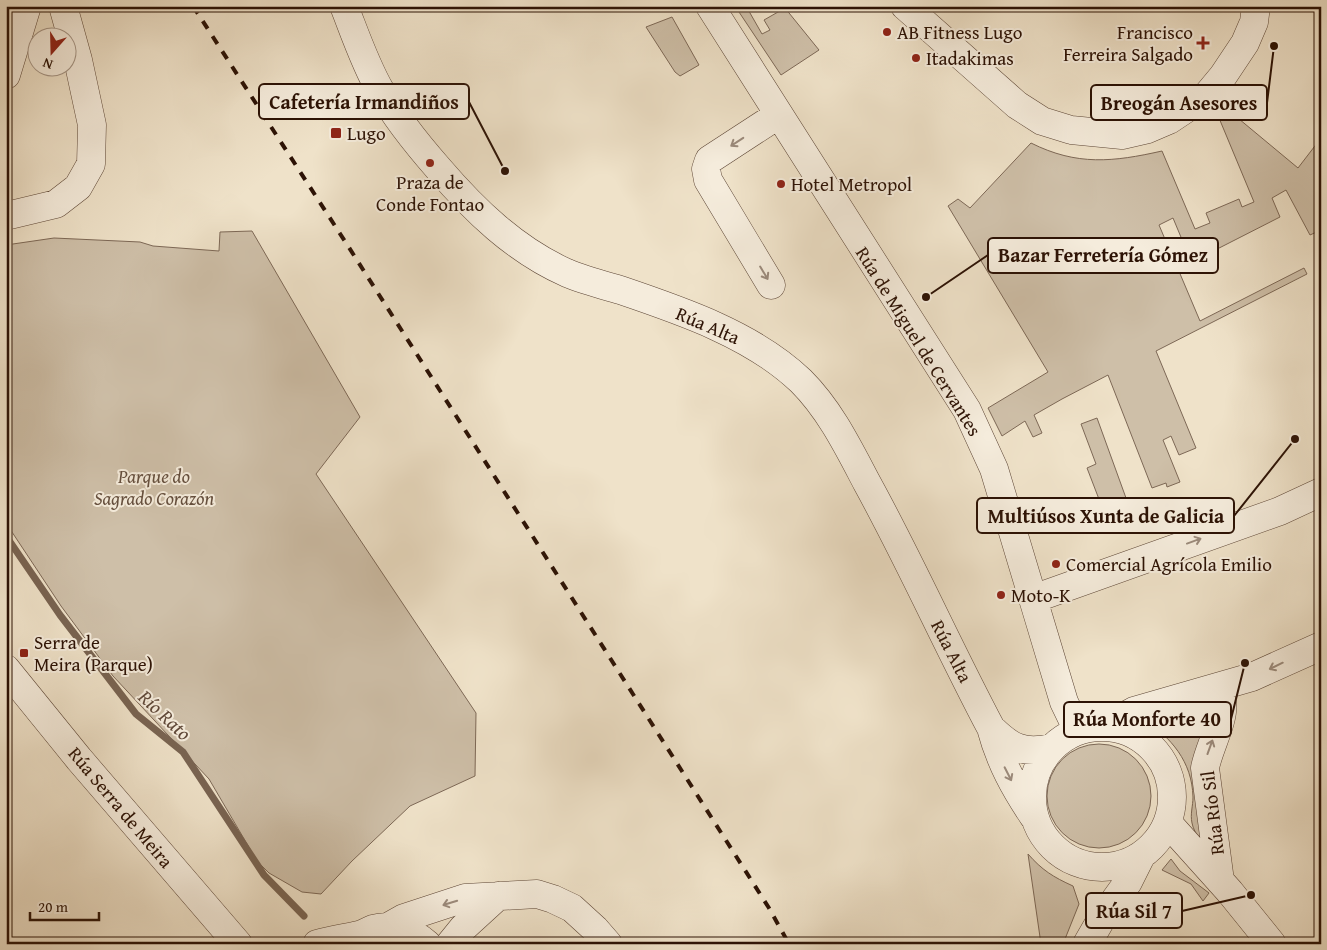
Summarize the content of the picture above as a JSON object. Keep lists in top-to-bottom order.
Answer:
{
  "streets": {
    "street": [
      "Rúa Alta",
      "Rúa de Miguel de Cervantes",
      "Rúa Serra de Meira",
      "Rúa Río Sil"
    ]
  },
  "crossings": [
    ["Rúa Alta", "Rúa de Miguel de Cervantes"],
    ["Rúa Alta", "Rúa Río Sil"],
    ["Rúa de Miguel de Cervantes", "Rúa Río Sil"]
  ],
  "one_way": ["Rúa Río Sil"],
  "water": ["Río Rato"],
  "parks": ["Parque do Sagrado Corazón"],
  "places": {
    "other": [
      "AB Fitness Lugo",
      "Breogán Asesores",
      "Itadakimas",
      "Praza de Conde Fontao",
      "Cafetería Irmandiños",
      "Hotel Metropol",
      "Bazar Ferretería Gómez",
      "Multiúsos Xunta de Galicia",
      "Comercial Agrícola Emilio",
      "Moto-K",
      "Rúa Monforte 40",
      "Rúa Sil 7"
    ],
    "health": ["Francisco Ferreira Salgado"],
    "transit": ["Lugo", "Serra de Meira (Parque)"]
  },
  "scale_bar": "20 m",
  "north": "bottom"
}
